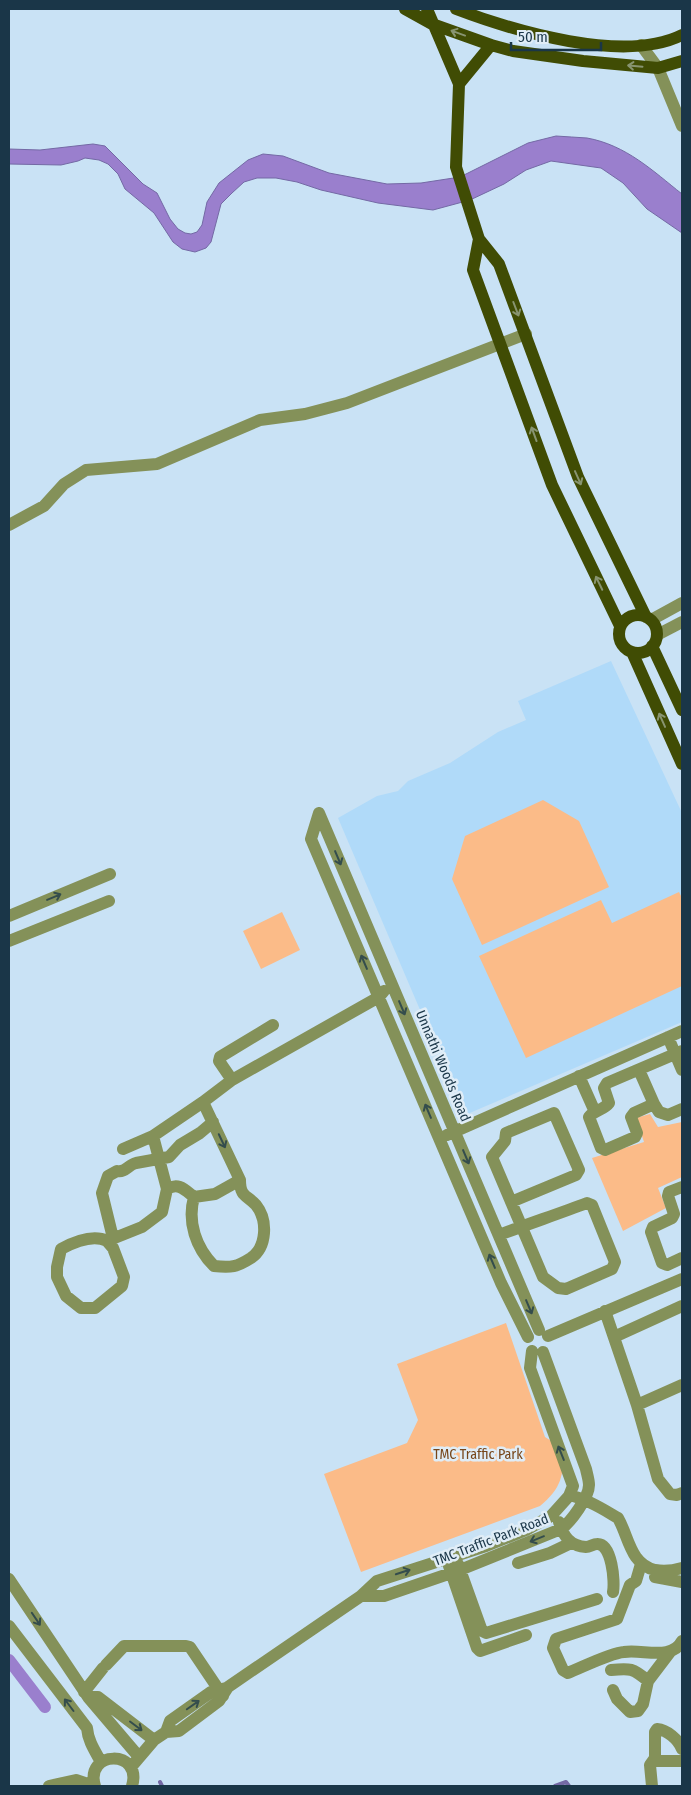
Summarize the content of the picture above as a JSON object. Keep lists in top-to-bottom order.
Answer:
{
  "streets": {
    "street": ["Unnathi Woods Road", "TMC Traffic Park Road"]
  },
  "parks": ["TMC Traffic Park"],
  "scale_bar": "50 m"
}
